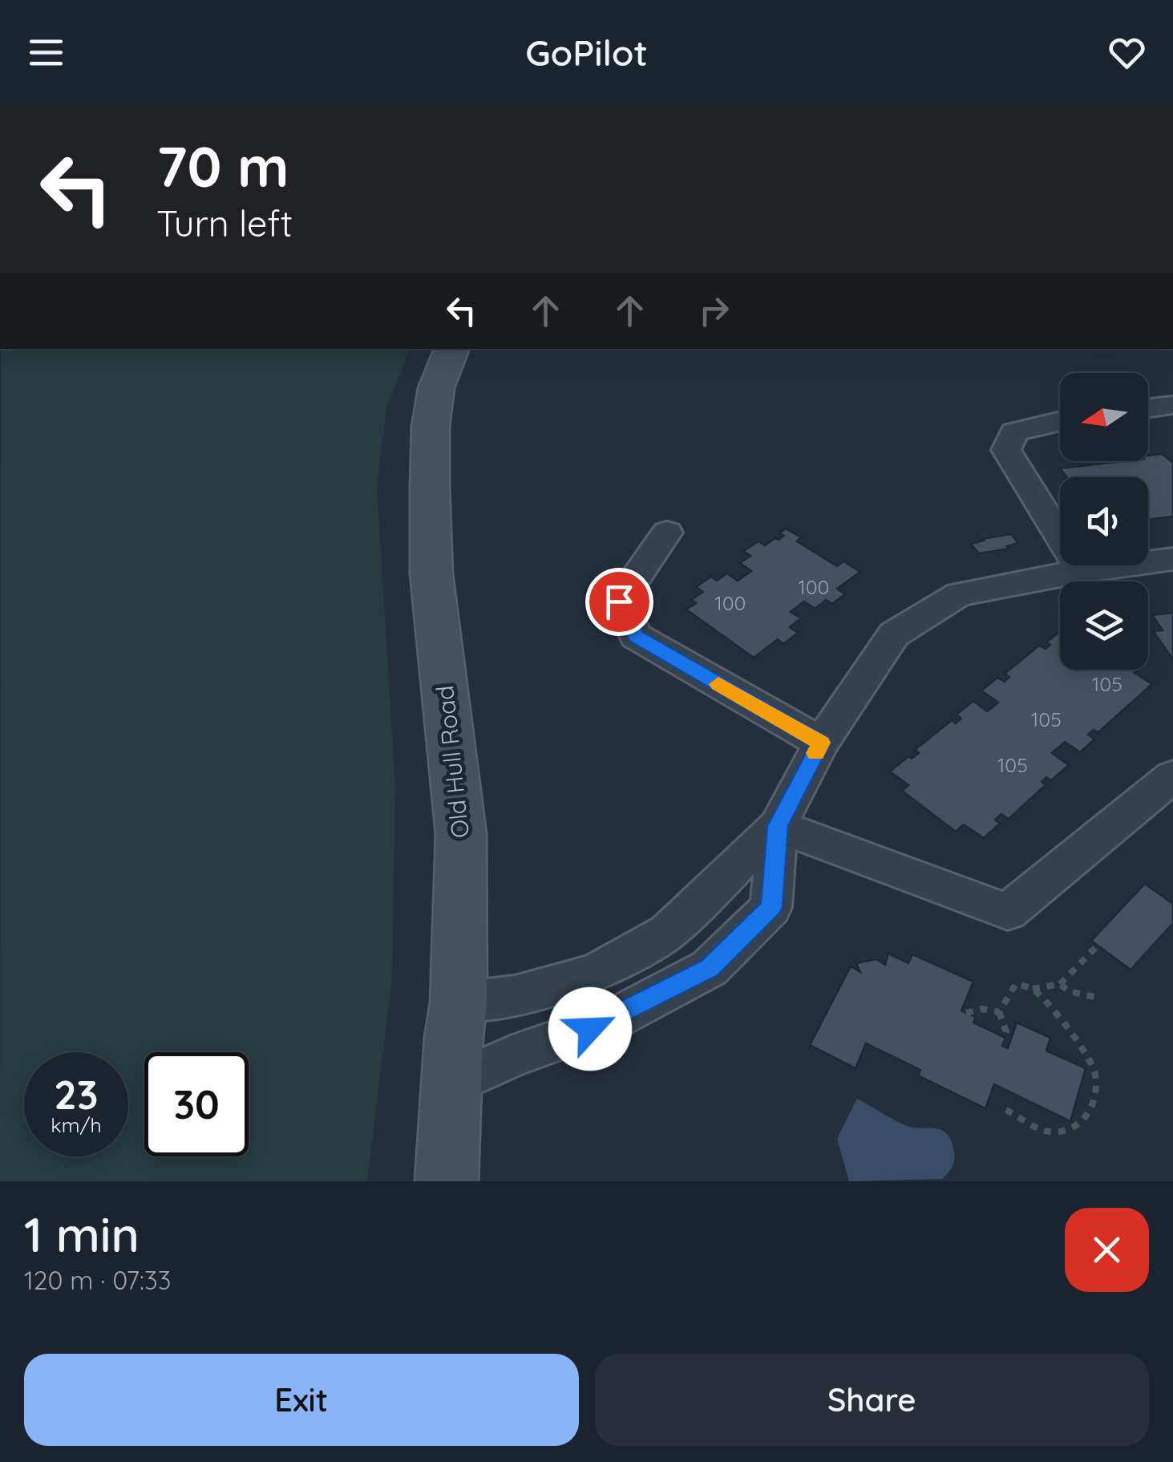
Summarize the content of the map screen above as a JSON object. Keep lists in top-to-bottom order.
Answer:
{
  "streets": {
    "main road": ["Old Hull Road"]
  },
  "house_numbers": [
    "100",
    "100",
    "105",
    "105",
    "105"
  ],
  "north": "left",
  "page": {
    "header": "GoPilot",
    "turn": ["70 m", "Turn left"],
    "speed": "23 km/h",
    "limit": "30",
    "heading": ["1 min", "120 m · 07:33"],
    "buttons": ["Exit", "Share"]
  }
}
